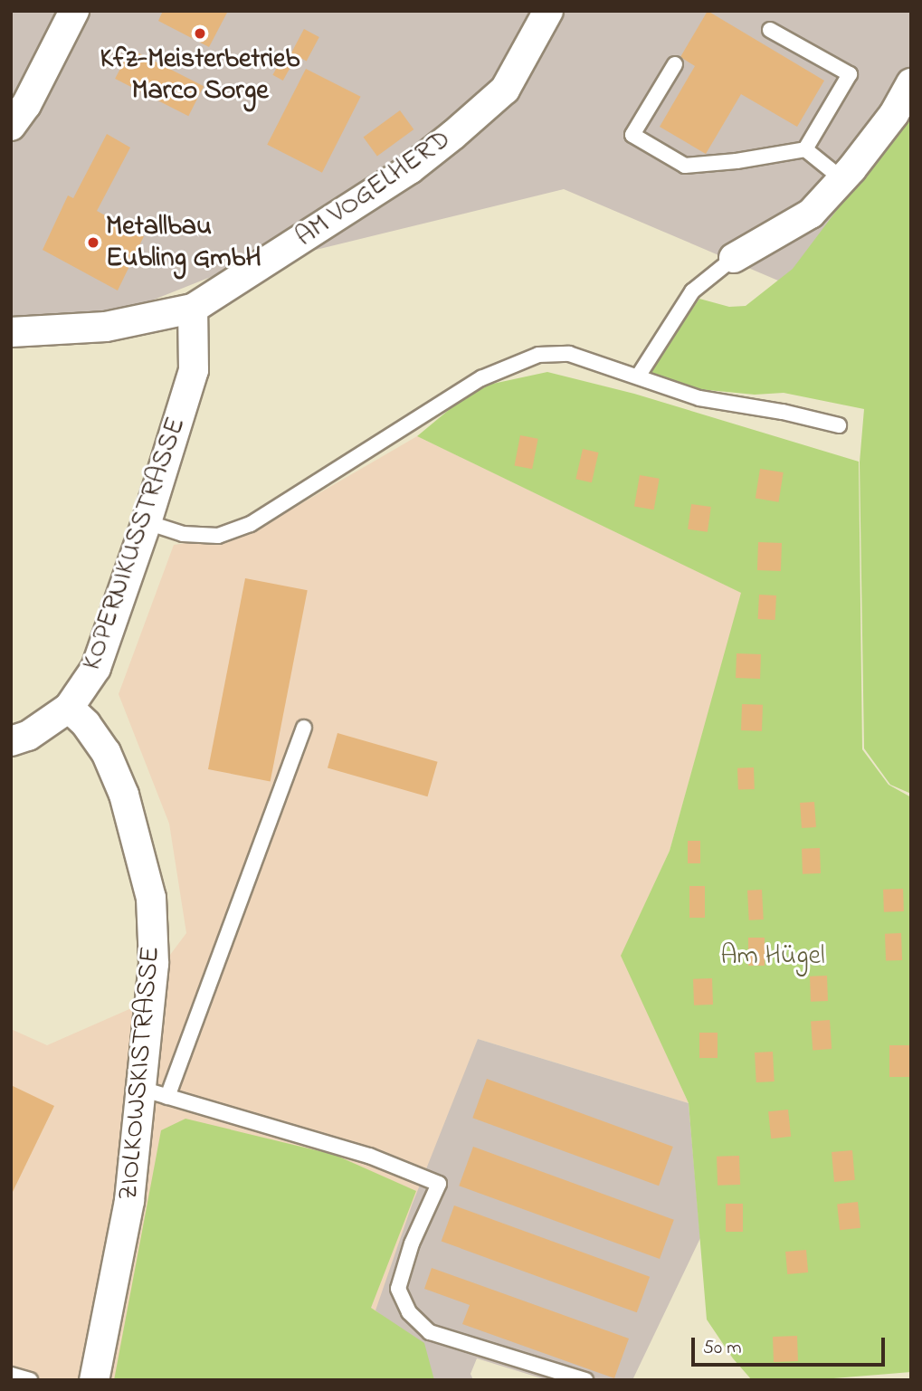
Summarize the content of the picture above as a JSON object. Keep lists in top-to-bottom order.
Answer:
{
  "streets": {
    "street": ["AM VOGELHERD", "KOPERNIKUSSTRASSE", "ZIOLKOWSKISTRASSE"]
  },
  "crossings": [
    ["AM VOGELHERD", "KOPERNIKUSSTRASSE"],
    ["KOPERNIKUSSTRASSE", "ZIOLKOWSKISTRASSE"]
  ],
  "parks": ["Am Hügel"],
  "places": ["Kfz-Meisterbetrieb Marco Sorge", "Metallbau Eubling GmbH"],
  "scale_bar": "50 m"
}
